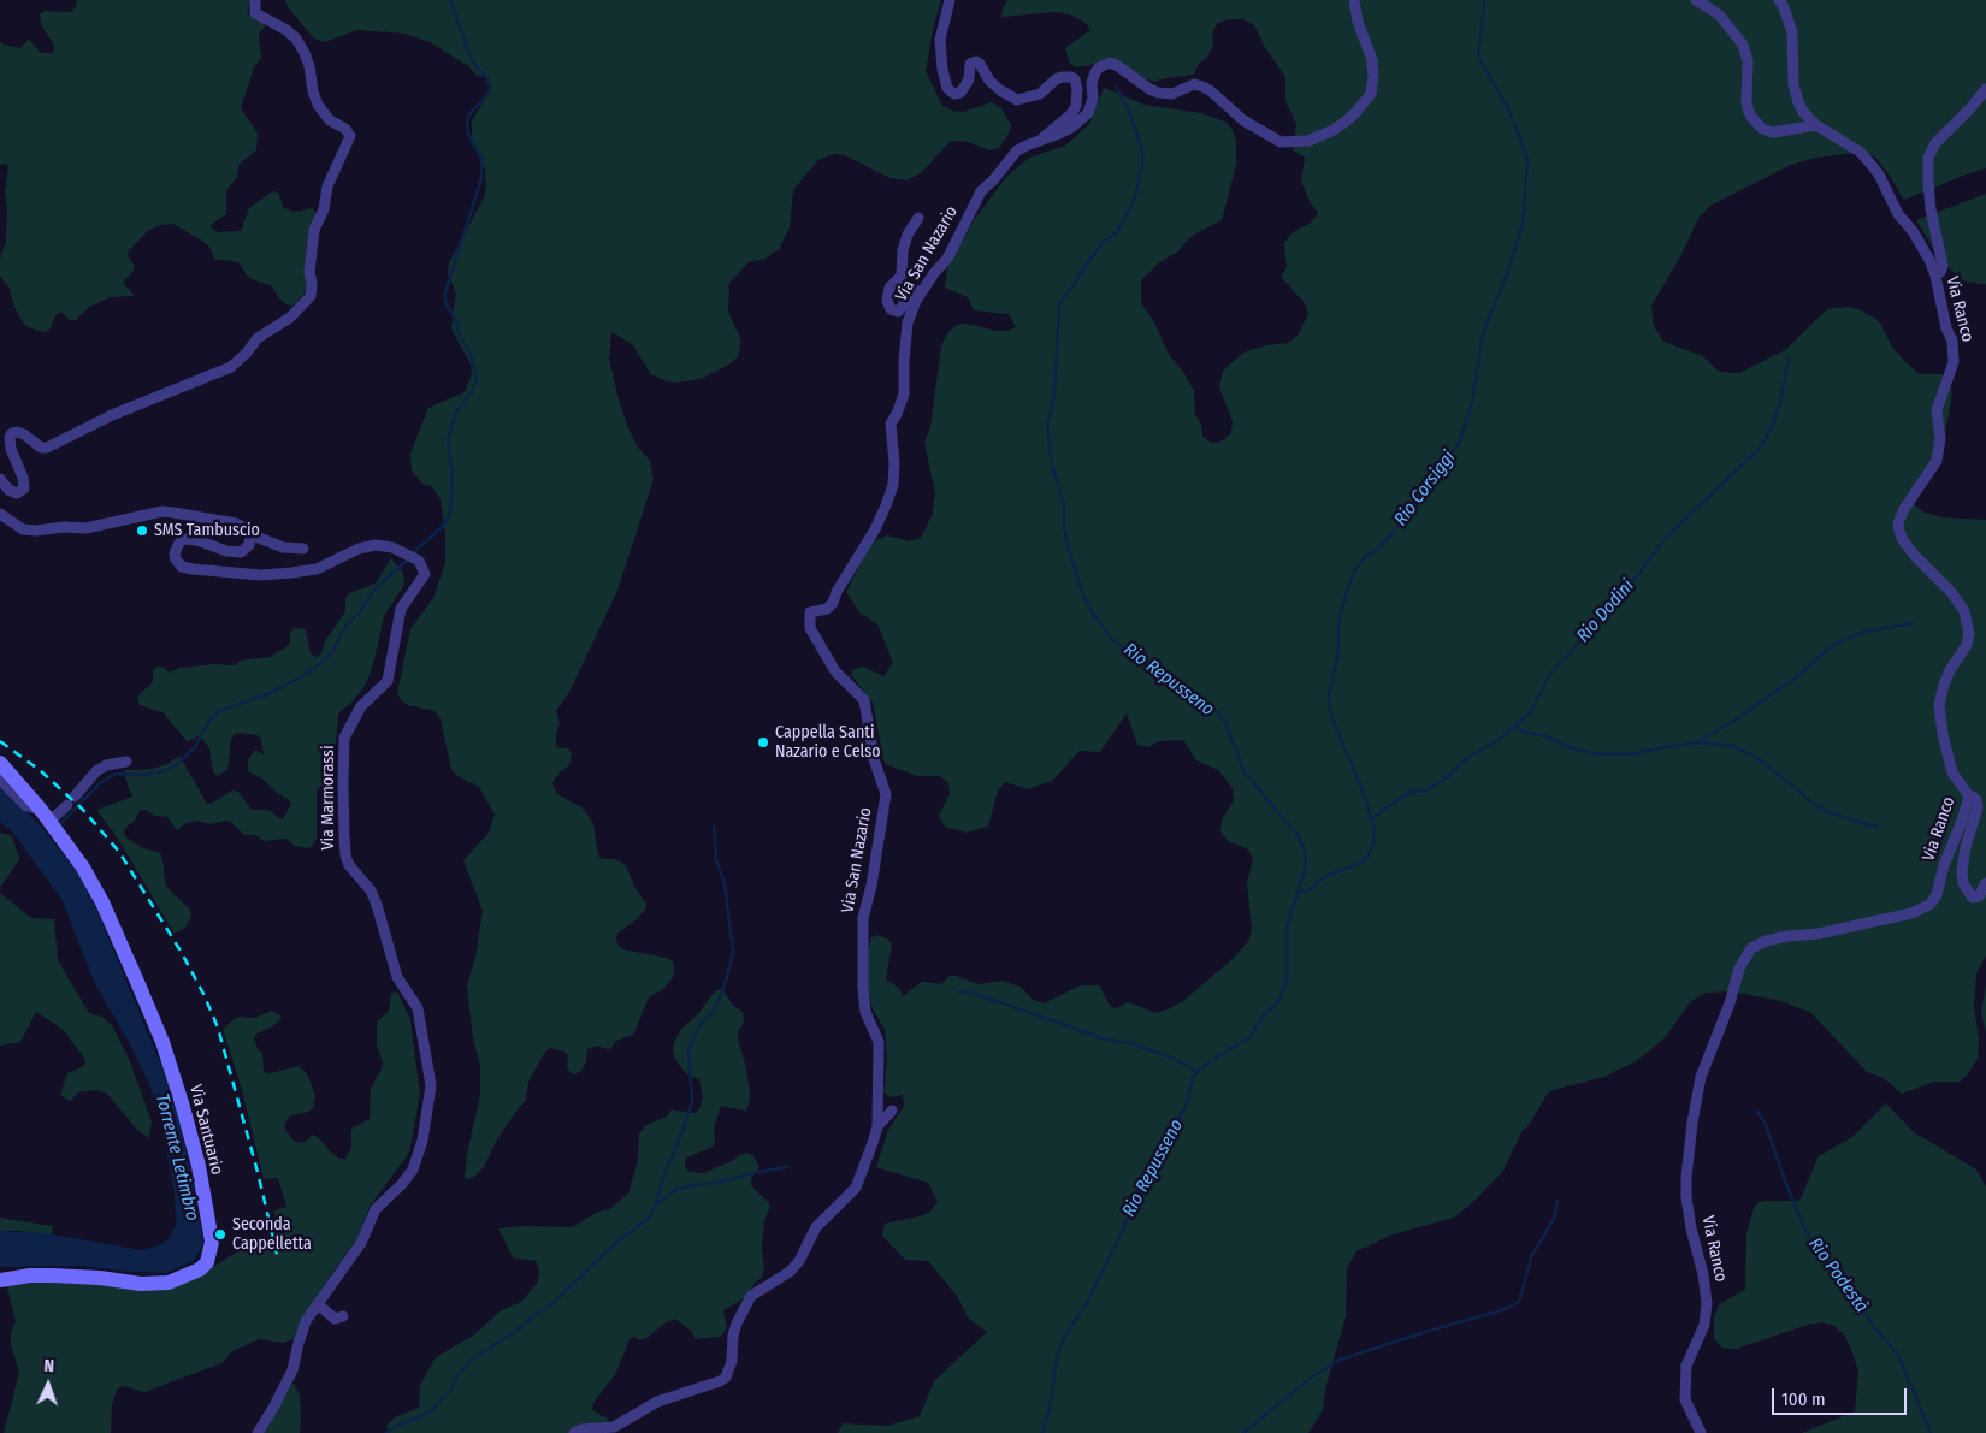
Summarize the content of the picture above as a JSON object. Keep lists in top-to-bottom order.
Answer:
{
  "streets": {
    "main road": ["Via Santuario"],
    "street": ["Via San Nazario", "Via Ranco", "Via Marmorassi"]
  },
  "water": [
    "Rio Corsiggi",
    "Rio Dodini",
    "Rio Repusseno",
    "Torrente Letimbro",
    "Rio Podestà"
  ],
  "places": ["SMS Tambuscio", "Cappella Santi Nazario e Celso", "Seconda Cappelletta"],
  "scale_bar": "100 m",
  "north": "top"
}
